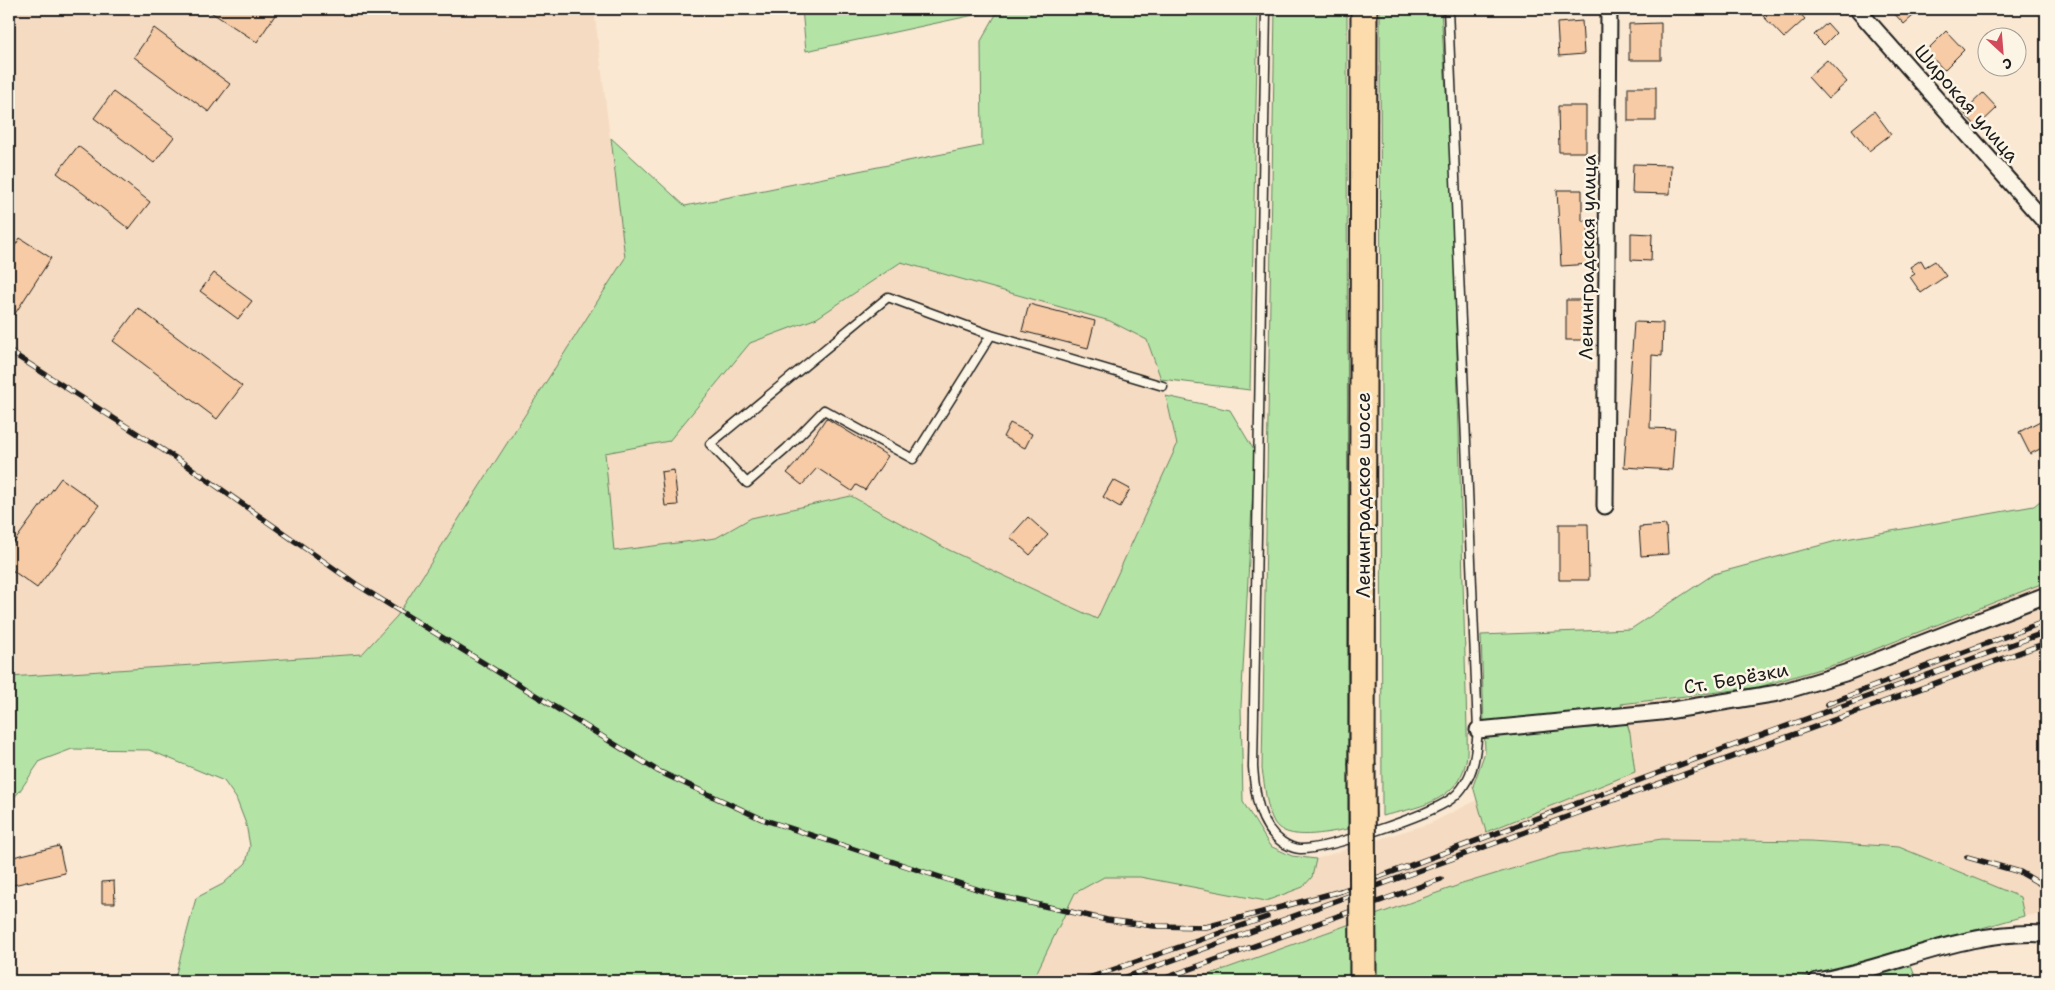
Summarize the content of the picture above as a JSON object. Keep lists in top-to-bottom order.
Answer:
{
  "streets": {
    "highway": ["Ленинградское шоссе"],
    "street": ["Широкая улица", "Ленинградская улица", "Ст. Берёзки"]
  },
  "north": "bottom right"
}
